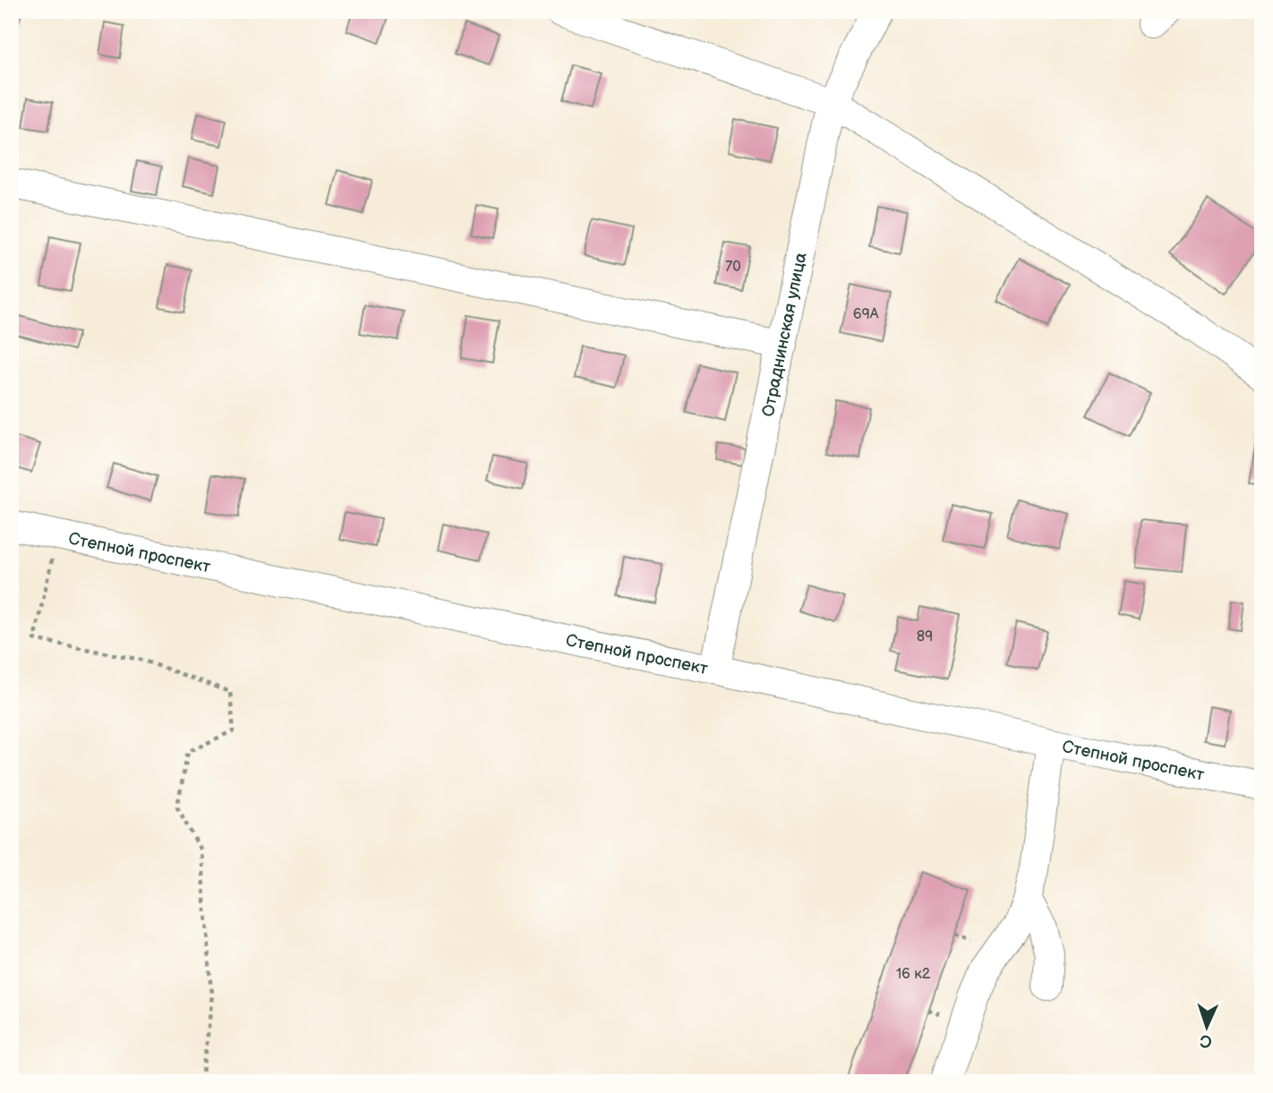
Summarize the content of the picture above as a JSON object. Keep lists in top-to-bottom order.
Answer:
{
  "streets": {
    "street": ["Отраднинская улица", "Степной проспект"]
  },
  "crossings": [
    ["Отраднинская улица", "Степной проспект"]
  ],
  "house_numbers": [
    "70",
    "69А",
    "89",
    "16 к2"
  ],
  "north": "bottom"
}
